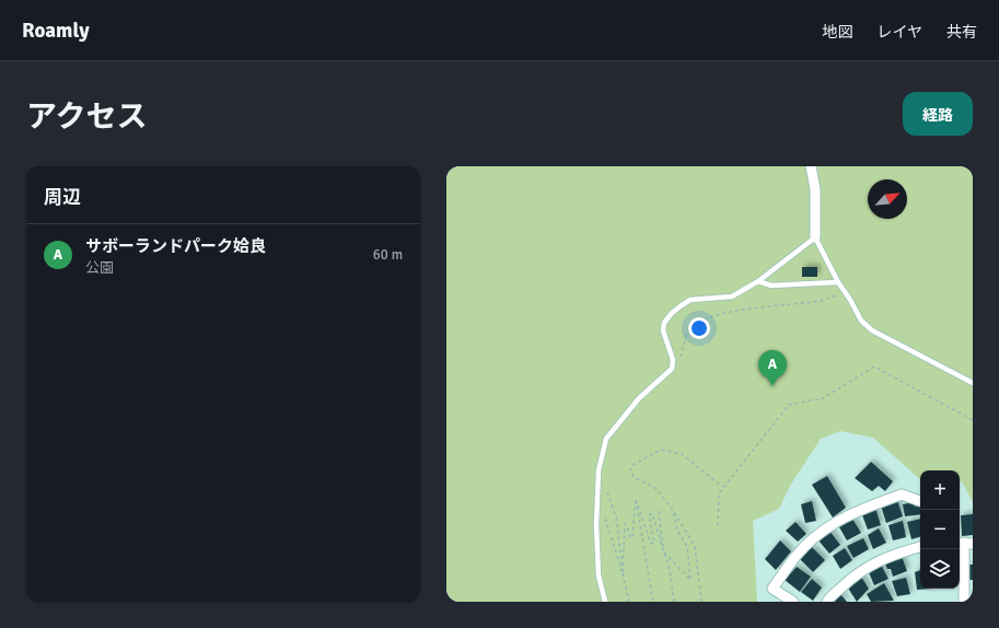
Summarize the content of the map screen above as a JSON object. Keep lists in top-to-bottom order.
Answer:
{
  "north": "top right",
  "page": {
    "header": "Roamly",
    "nav": ["地図", "レイヤ", "共有"],
    "title": "アクセス",
    "buttons": "経路",
    "heading": "周辺",
    "list": [
      {
        "mark": "A",
        "name": "サボーランドパーク姶良",
        "note": "公園",
        "value": "60 m"
      }
    ],
    "pins": "A",
    "map_buttons": ["+", "−"]
  }
}
